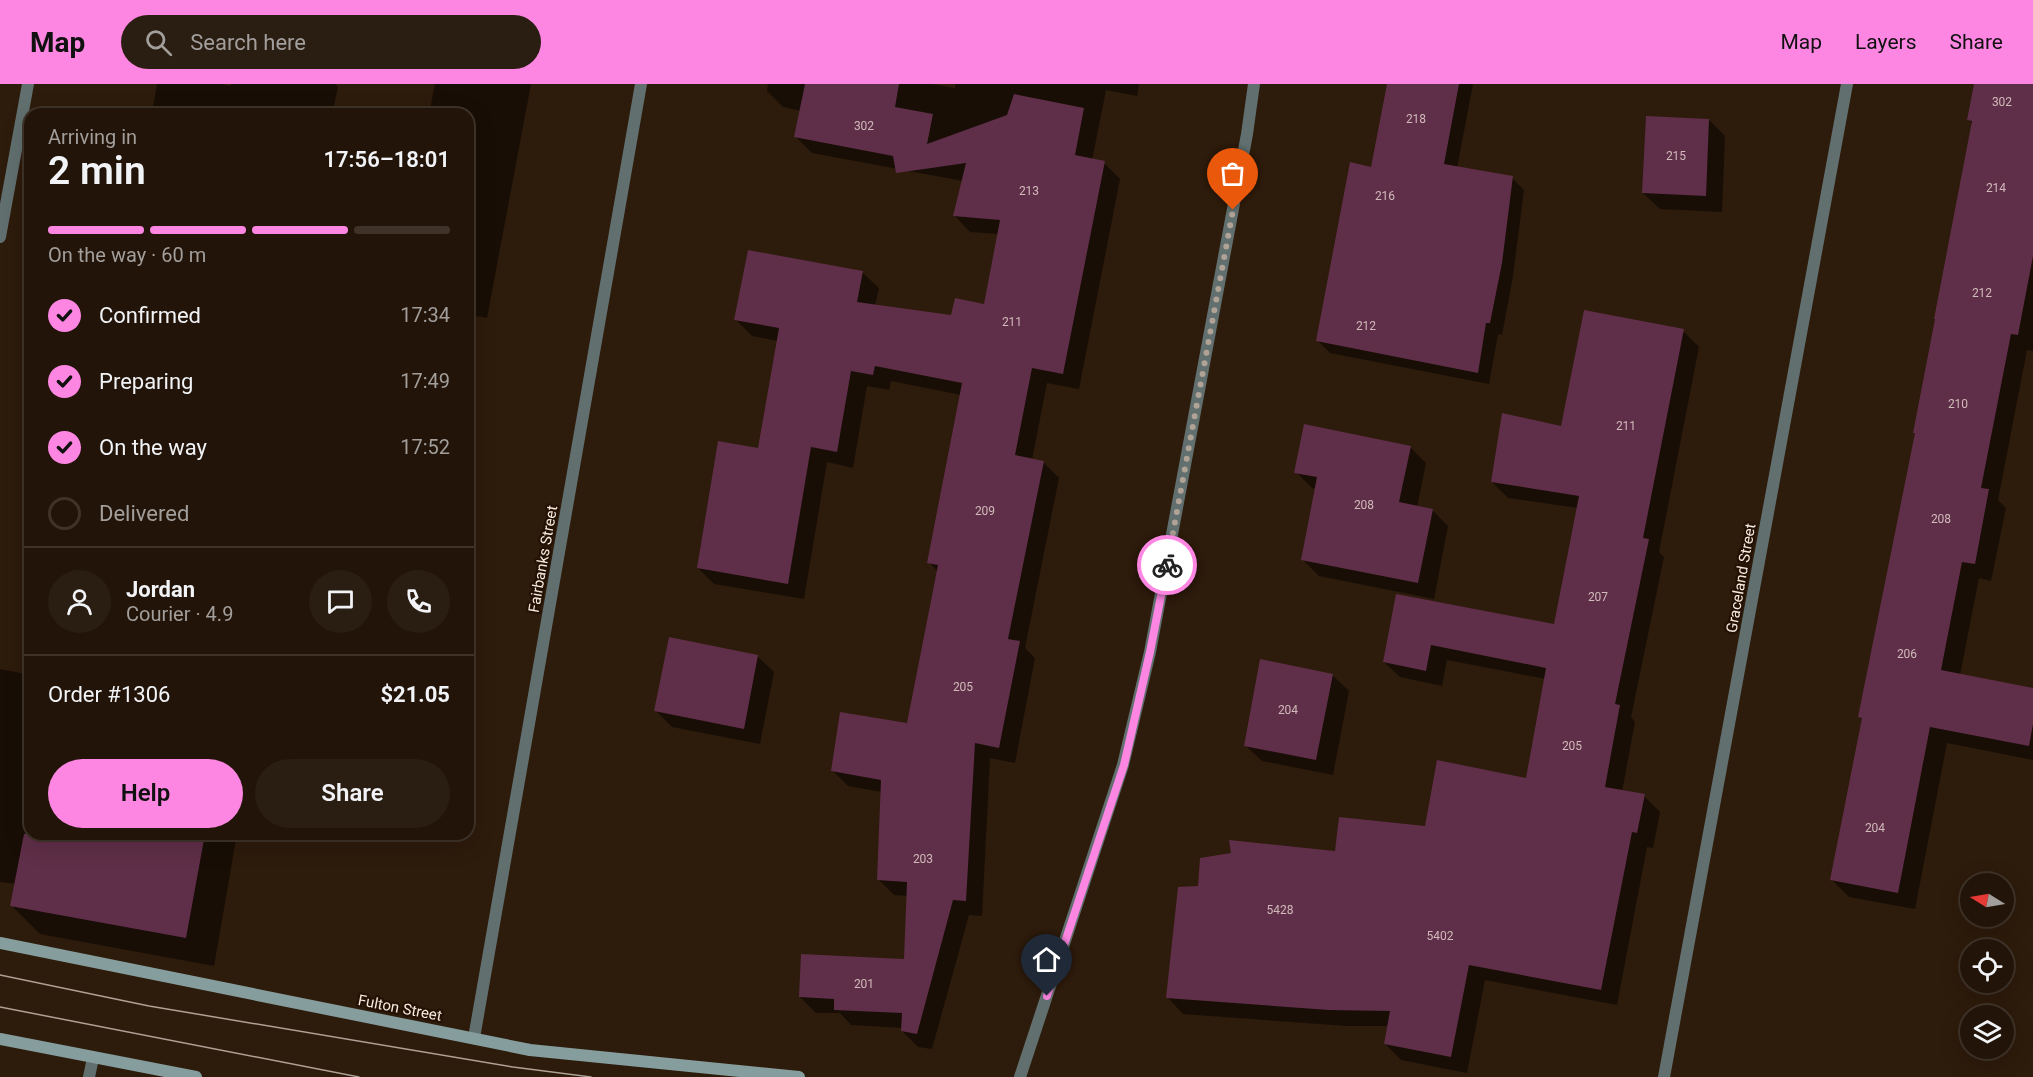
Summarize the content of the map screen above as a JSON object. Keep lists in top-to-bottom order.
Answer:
{
  "streets": {
    "main road": ["Fulton Street"],
    "street": ["Fairbanks Street", "Graceland Street"]
  },
  "crossings": [
    ["Fairbanks Street", "Fulton Street"]
  ],
  "house_numbers": [
    "302",
    "218",
    "302",
    "215",
    "214",
    "213",
    "216",
    "212",
    "211",
    "212",
    "210",
    "211",
    "208",
    "209",
    "208",
    "207",
    "206",
    "205",
    "204",
    "205",
    "204",
    "203",
    "5428",
    "5402",
    "201"
  ],
  "north": "left",
  "page": {
    "header": "Map",
    "search": "Search here",
    "nav": ["Map", "Layers", "Share"],
    "heading": ["2 min", "Arriving in", "17:56–18:01"],
    "panel": [
      "Jordan",
      "Courier · 4.9",
      "Order #1306",
      "$21.05"
    ],
    "bar": "On the way · 60 m",
    "list": [
      ["Confirmed", "17:34"],
      ["Preparing", "17:49"],
      ["On the way", "17:52"],
      "Delivered"
    ],
    "buttons": ["Help", "Share"]
  }
}
